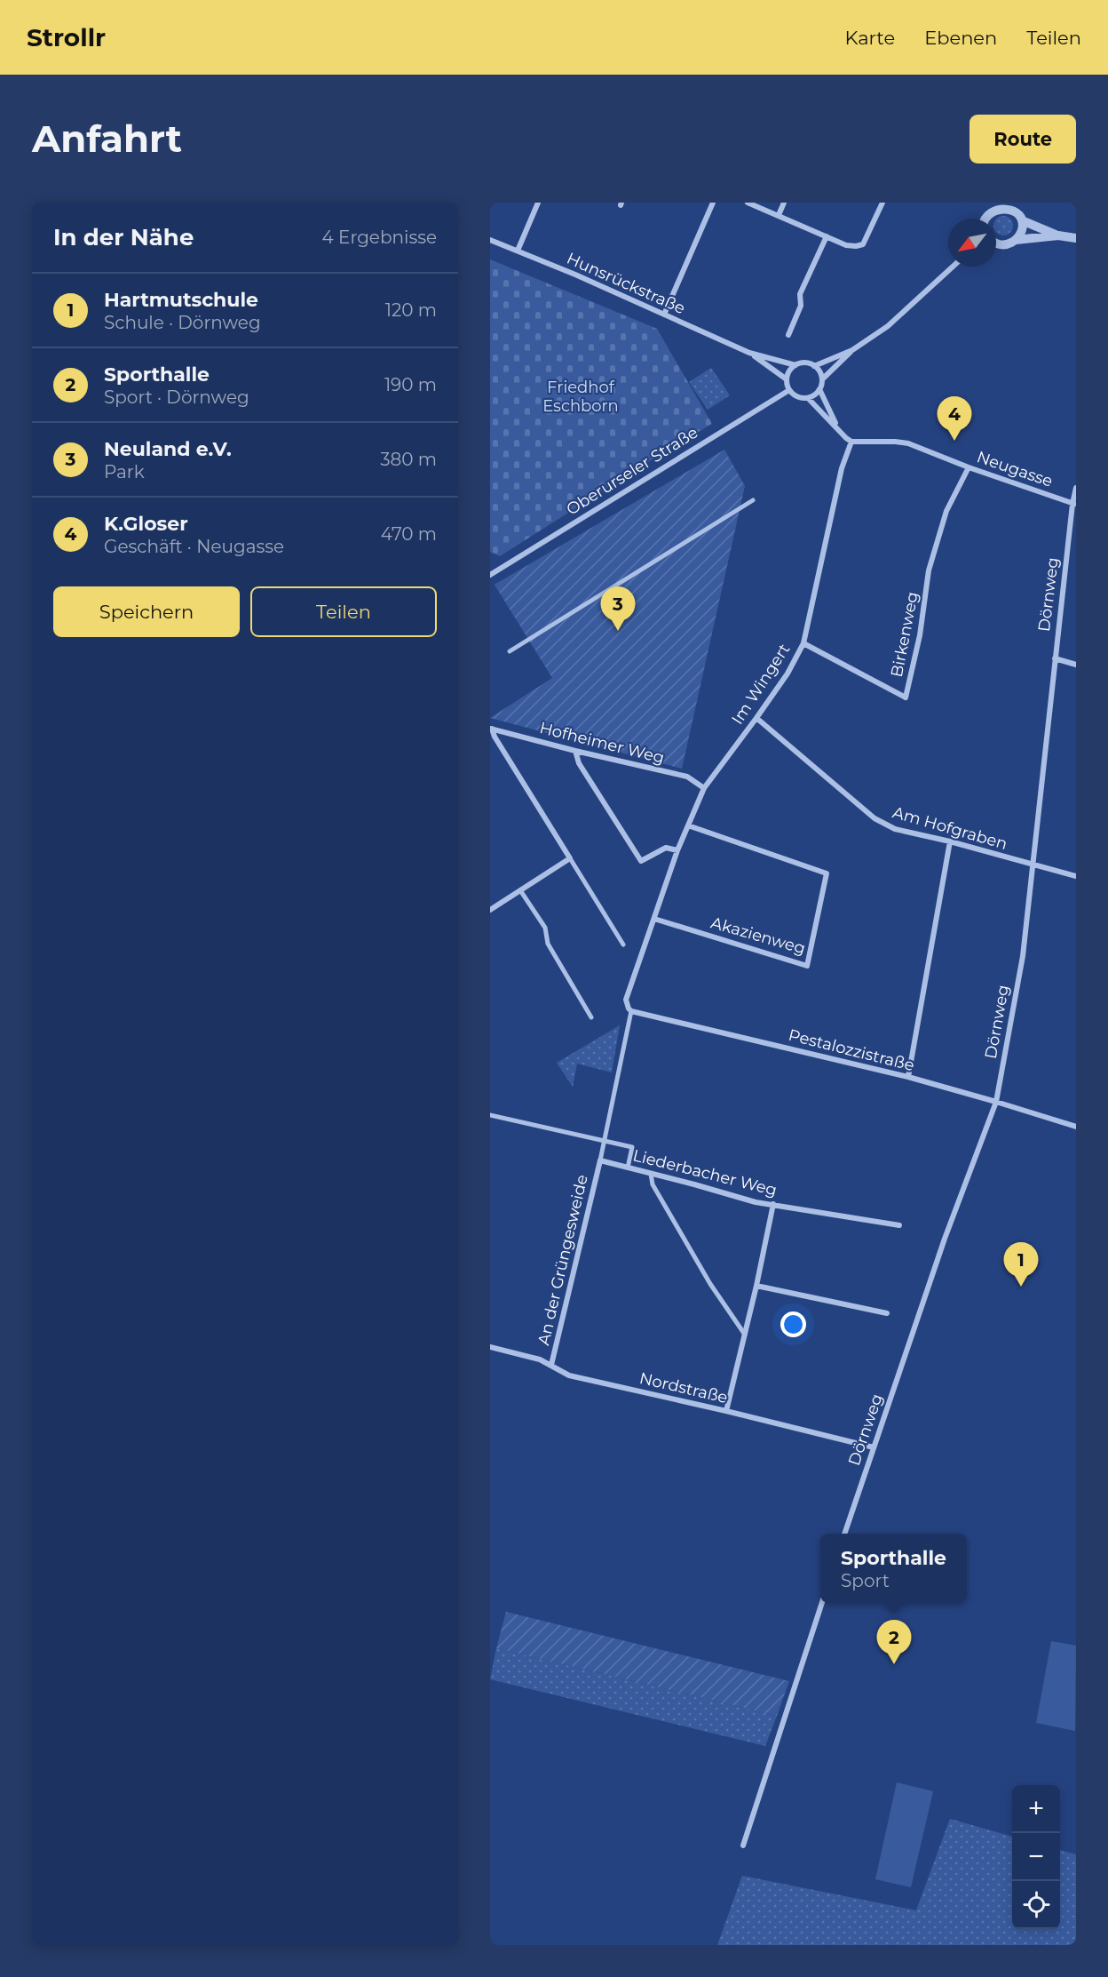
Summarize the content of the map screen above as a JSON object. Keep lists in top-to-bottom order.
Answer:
{
  "streets": {
    "street": [
      "Hunsrückstraße",
      "Neugasse",
      "Oberurseler Straße",
      "Dörnweg",
      "Birkenweg",
      "Im Wingert",
      "Hofheimer Weg",
      "Am Hofgraben",
      "Akazienweg",
      "Pestalozzistraße",
      "Liederbacher Weg",
      "An der Grüngesweide",
      "Nordstraße"
    ]
  },
  "crossings": [
    ["Hunsrückstraße", "Oberurseler Straße"],
    ["Neugasse", "Dörnweg"],
    ["Neugasse", "Birkenweg"],
    ["Neugasse", "Im Wingert"],
    ["Dörnweg", "Am Hofgraben"],
    ["Dörnweg", "Pestalozzistraße"],
    ["Dörnweg", "Nordstraße"],
    ["Birkenweg", "Im Wingert"],
    ["Im Wingert", "Hofheimer Weg"],
    ["Im Wingert", "Am Hofgraben"],
    ["Im Wingert", "Akazienweg"],
    ["Im Wingert", "Pestalozzistraße"],
    ["Liederbacher Weg", "An der Grüngesweide"],
    ["An der Grüngesweide", "Nordstraße"]
  ],
  "parks": ["Friedhof Eschborn"],
  "north": "bottom left",
  "page": {
    "header": "Strollr",
    "nav": ["Karte", "Ebenen", "Teilen"],
    "buttons": [
      "Route",
      ["Speichern", "Teilen"]
    ],
    "title": "Anfahrt",
    "heading": ["In der Nähe", "4 Ergebnisse"],
    "list": [
      {
        "mark": "1",
        "name": "Hartmutschule",
        "note": "Schule · Dörnweg",
        "value": "120 m"
      },
      {
        "mark": "2",
        "name": "Sporthalle",
        "note": "Sport · Dörnweg",
        "value": "190 m"
      },
      {
        "mark": "3",
        "name": "Neuland e.V.",
        "note": "Park",
        "value": "380 m"
      },
      {
        "mark": "4",
        "name": "K.Gloser",
        "note": "Geschäft · Neugasse",
        "value": "470 m"
      }
    ],
    "pins": [
      "4",
      "3",
      "1",
      "2"
    ],
    "popup": ["Sporthalle", "Sport"],
    "map_buttons": ["+", "−"]
  }
}
